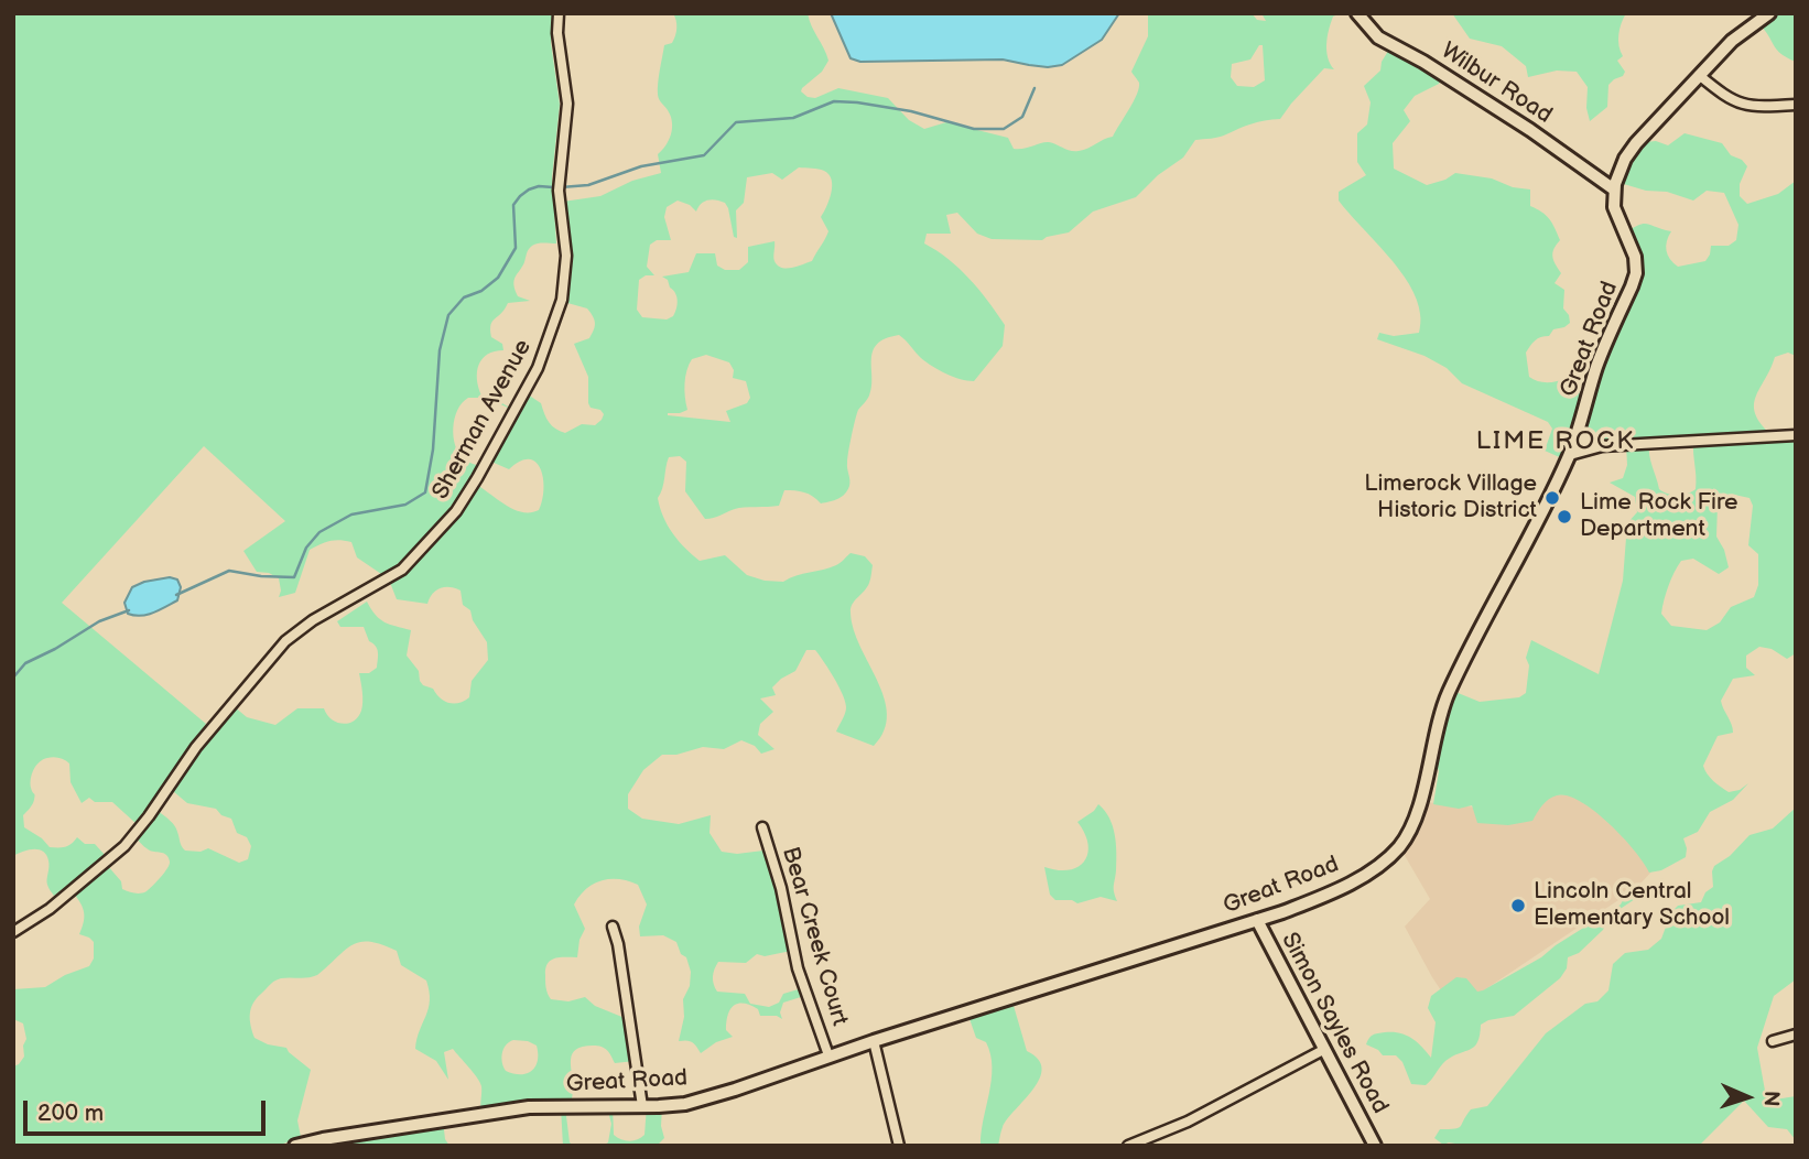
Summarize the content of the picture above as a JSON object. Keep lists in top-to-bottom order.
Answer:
{
  "streets": {
    "street": [
      "Wilbur Road",
      "Great Road",
      "Sherman Avenue",
      "Bear Creek Court",
      "Simon Sayles Road"
    ]
  },
  "crossings": [
    ["Wilbur Road", "Great Road"],
    ["Great Road", "Bear Creek Court"],
    ["Great Road", "Simon Sayles Road"]
  ],
  "districts": ["LIME ROCK"],
  "places": ["Limerock Village Historic District", "Lime Rock Fire Department", "Lincoln Central Elementary School"],
  "scale_bar": "200 m",
  "north": "right"
}
